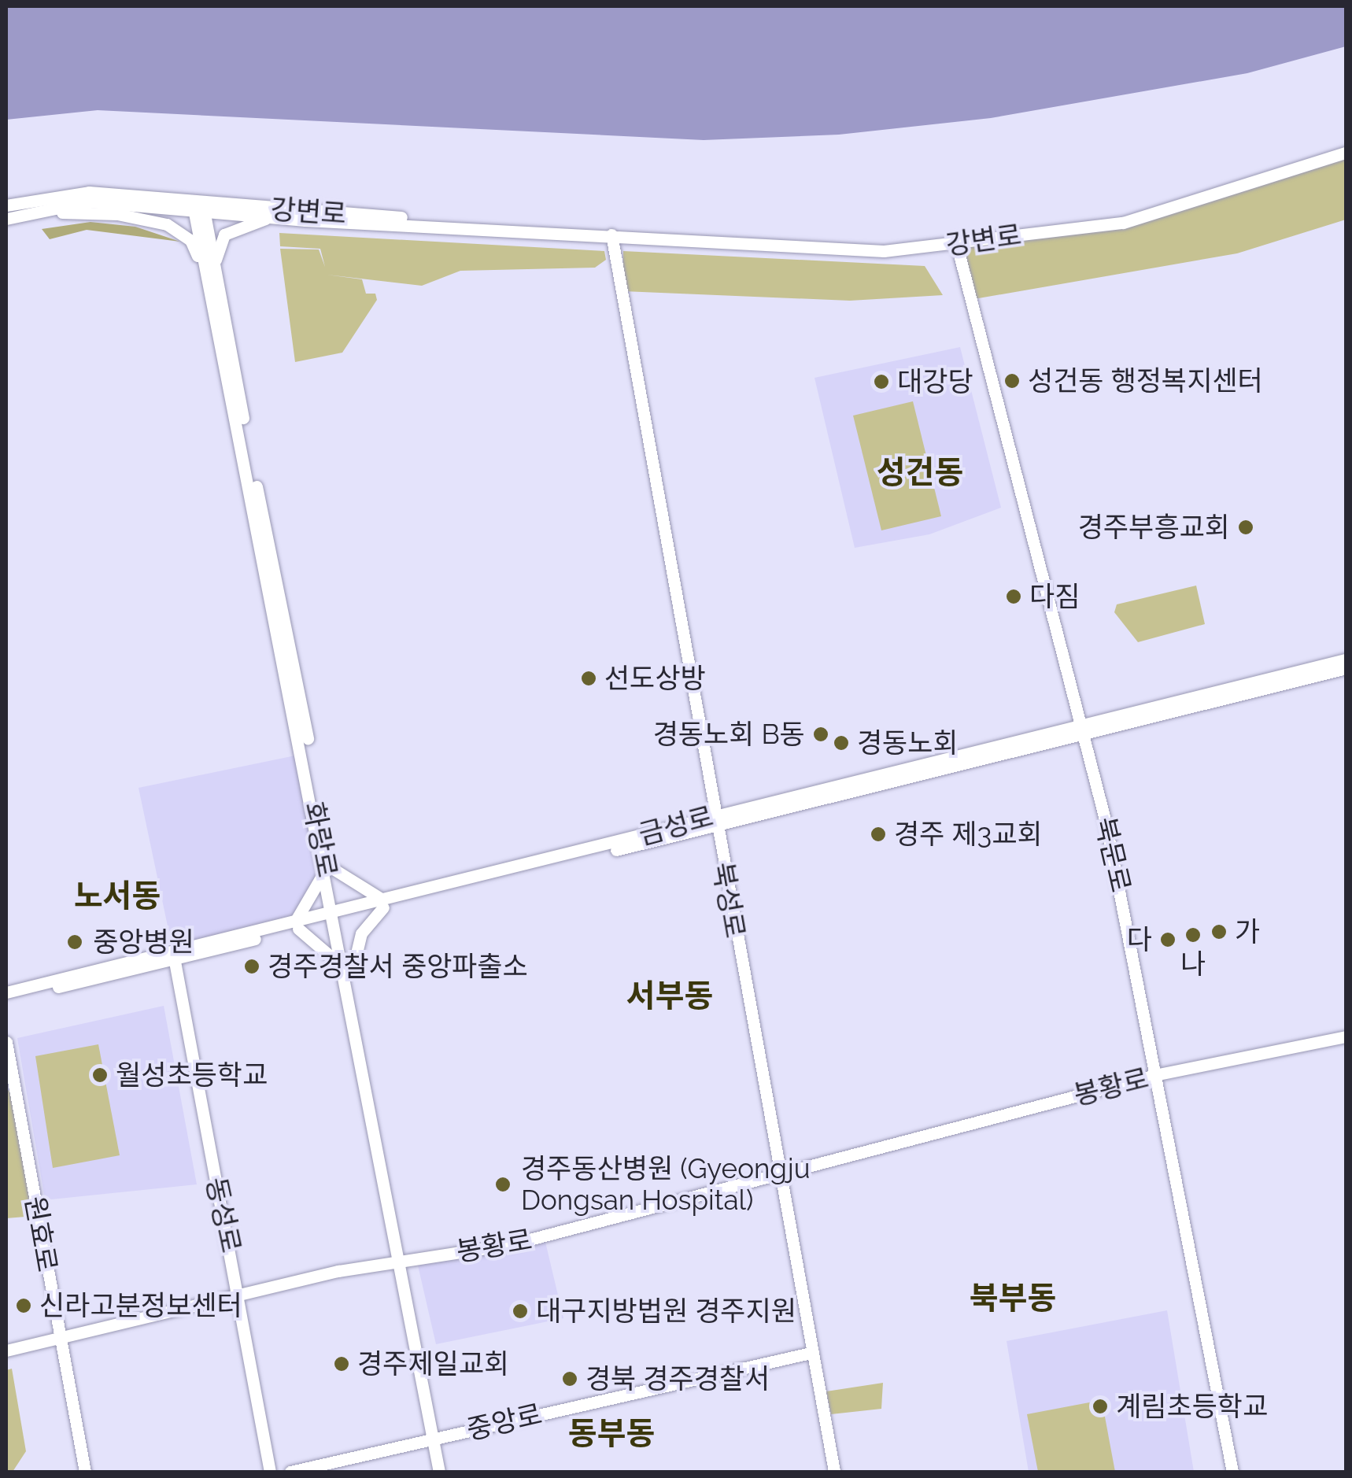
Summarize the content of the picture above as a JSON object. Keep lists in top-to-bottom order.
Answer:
{
  "streets": {
    "street": [
      "강변로",
      "금성로",
      "화랑로",
      "북문로",
      "북성로",
      "봉황로",
      "동성로",
      "원효로",
      "중앙로"
    ]
  },
  "crossings": [
    ["강변로", "화랑로"],
    ["강변로", "북문로"],
    ["강변로", "북성로"],
    ["금성로", "화랑로"],
    ["금성로", "북문로"],
    ["금성로", "북성로"],
    ["금성로", "동성로"],
    ["화랑로", "봉황로"],
    ["화랑로", "중앙로"],
    ["북문로", "봉황로"],
    ["북성로", "봉황로"],
    ["북성로", "중앙로"],
    ["봉황로", "동성로"],
    ["봉황로", "원효로"]
  ],
  "districts": [
    "성건동",
    "노서동",
    "서부동",
    "북부동",
    "동부동"
  ],
  "places": [
    "성건동 행정복지센터",
    "대강당",
    "경주부흥교회",
    "다짐",
    "선도상방",
    "경동노회 B동",
    "경동노회",
    "경주 제3교회",
    "가",
    "나",
    "다",
    "중앙병원",
    "경주경찰서 중앙파출소",
    "월성초등학교",
    "경주동산병원 (Gyeongju Dongsan Hospital)",
    "신라고분정보센터",
    "대구지방법원 경주지원",
    "경주제일교회",
    "경북 경주경찰서",
    "계림초등학교"
  ]
}
